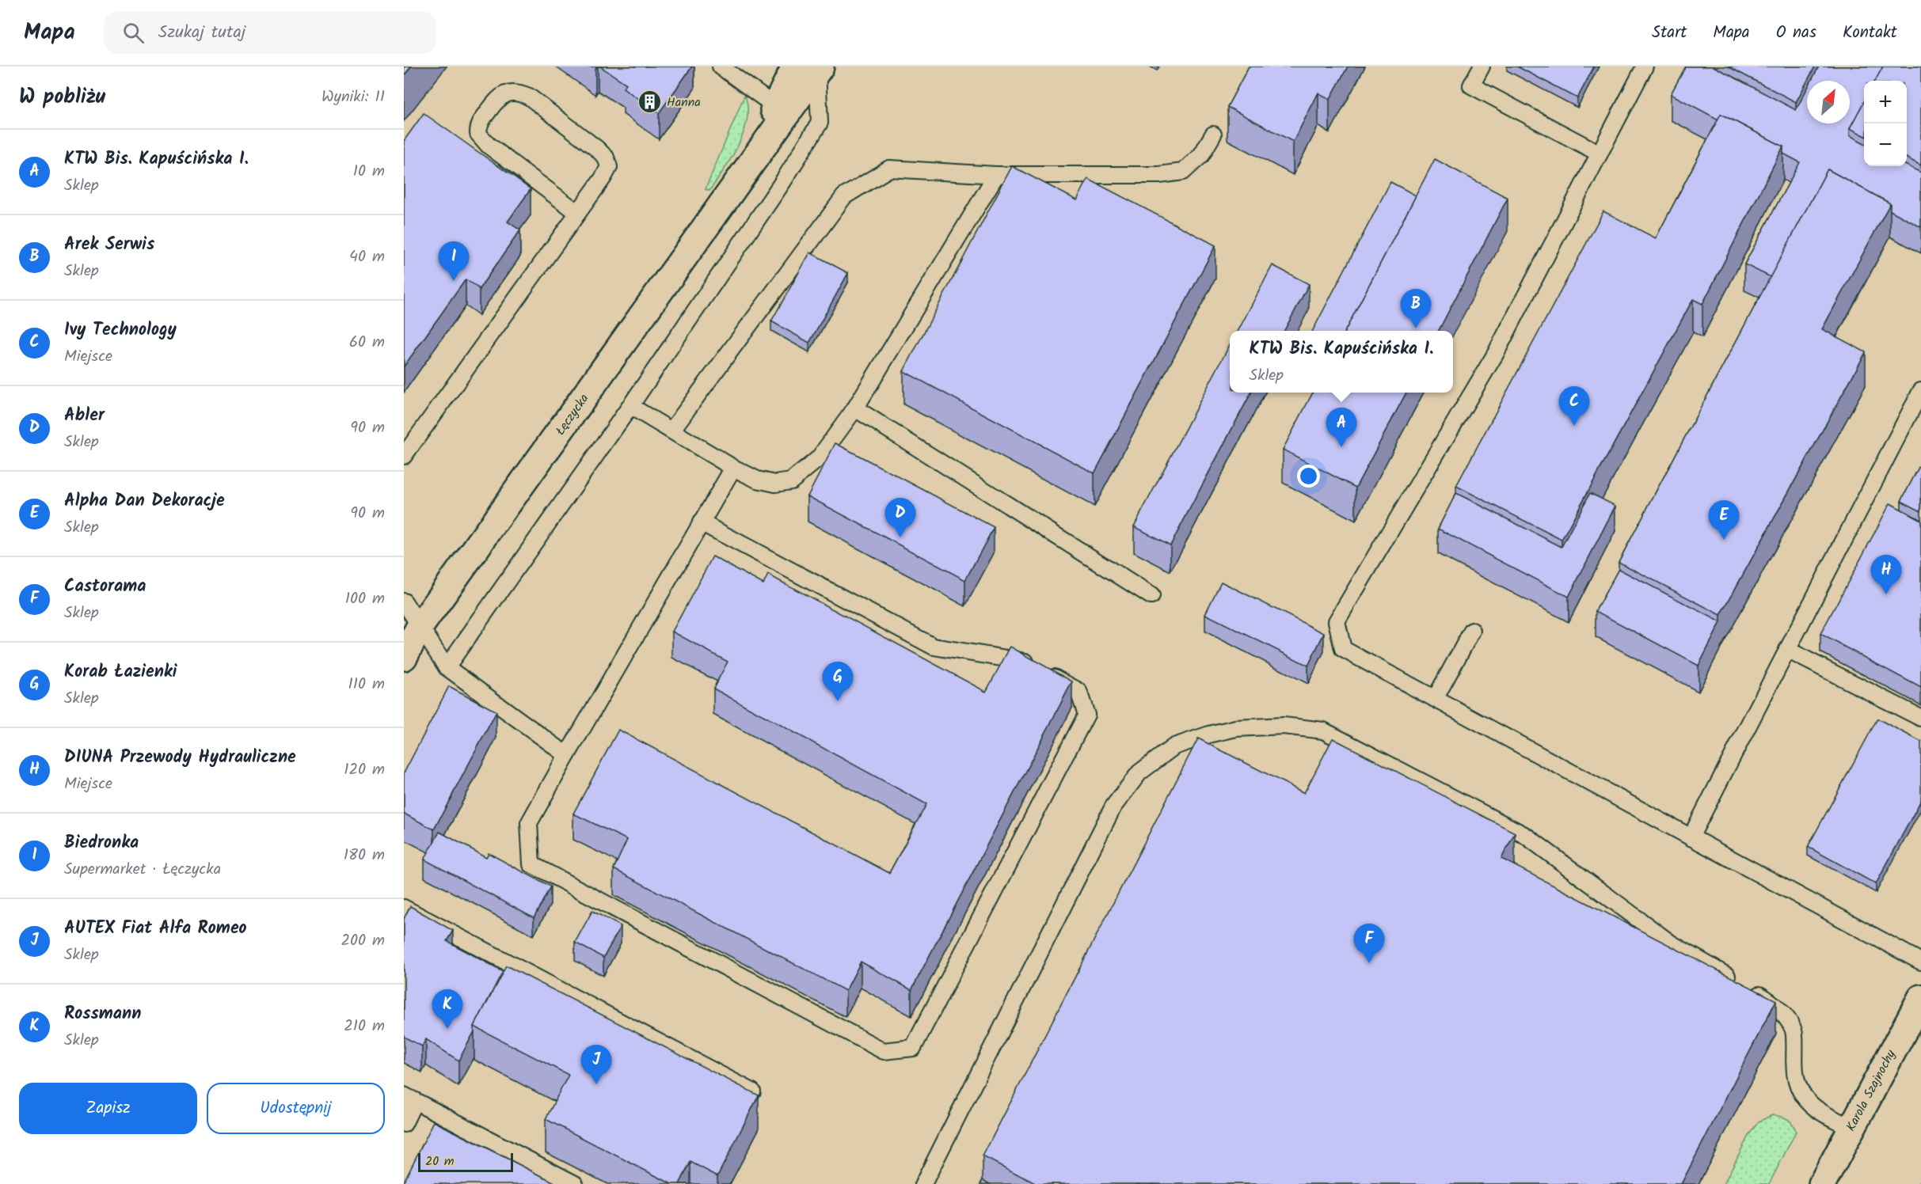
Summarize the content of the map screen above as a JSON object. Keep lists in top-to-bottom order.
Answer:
{
  "streets": {
    "street": ["Łęczycka", "Karola Szajnochy"]
  },
  "places": {
    "building": ["Hanna"]
  },
  "scale_bar": "20 m",
  "north": "top right",
  "page": {
    "header": "Mapa",
    "search": "Szukaj tutaj",
    "nav": [
      "Start",
      "Mapa",
      "O nas",
      "Kontakt"
    ],
    "heading": ["W pobliżu", "Wyniki: 11"],
    "map_buttons": ["+", "−"],
    "list": [
      {
        "mark": "A",
        "name": "KTW Bis. Kapuścińska I.",
        "note": "Sklep",
        "value": "10 m"
      },
      {
        "mark": "B",
        "name": "Arek Serwis",
        "note": "Sklep",
        "value": "40 m"
      },
      {
        "mark": "C",
        "name": "Ivy Technology",
        "note": "Miejsce",
        "value": "60 m"
      },
      {
        "mark": "D",
        "name": "Abler",
        "note": "Sklep",
        "value": "90 m"
      },
      {
        "mark": "E",
        "name": "Alpha Dan Dekoracje",
        "note": "Sklep",
        "value": "90 m"
      },
      {
        "mark": "F",
        "name": "Castorama",
        "note": "Sklep",
        "value": "100 m"
      },
      {
        "mark": "G",
        "name": "Korab Łazienki",
        "note": "Sklep",
        "value": "110 m"
      },
      {
        "mark": "H",
        "name": "DIUNA Przewody Hydrauliczne",
        "note": "Miejsce",
        "value": "120 m"
      },
      {
        "mark": "I",
        "name": "Biedronka",
        "note": "Supermarket · Łęczycka",
        "value": "180 m"
      },
      {
        "mark": "J",
        "name": "AUTEX Fiat Alfa Romeo",
        "note": "Sklep",
        "value": "200 m"
      },
      {
        "mark": "K",
        "name": "Rossmann",
        "note": "Sklep",
        "value": "210 m"
      }
    ],
    "pins": [
      "I",
      "B",
      "C",
      "A",
      "D",
      "E",
      "H",
      "G",
      "F",
      "K",
      "J"
    ],
    "popup": ["KTW Bis. Kapuścińska I.", "Sklep"],
    "buttons": ["Zapisz", "Udostępnij"],
    "scale": "20 m"
  }
}
